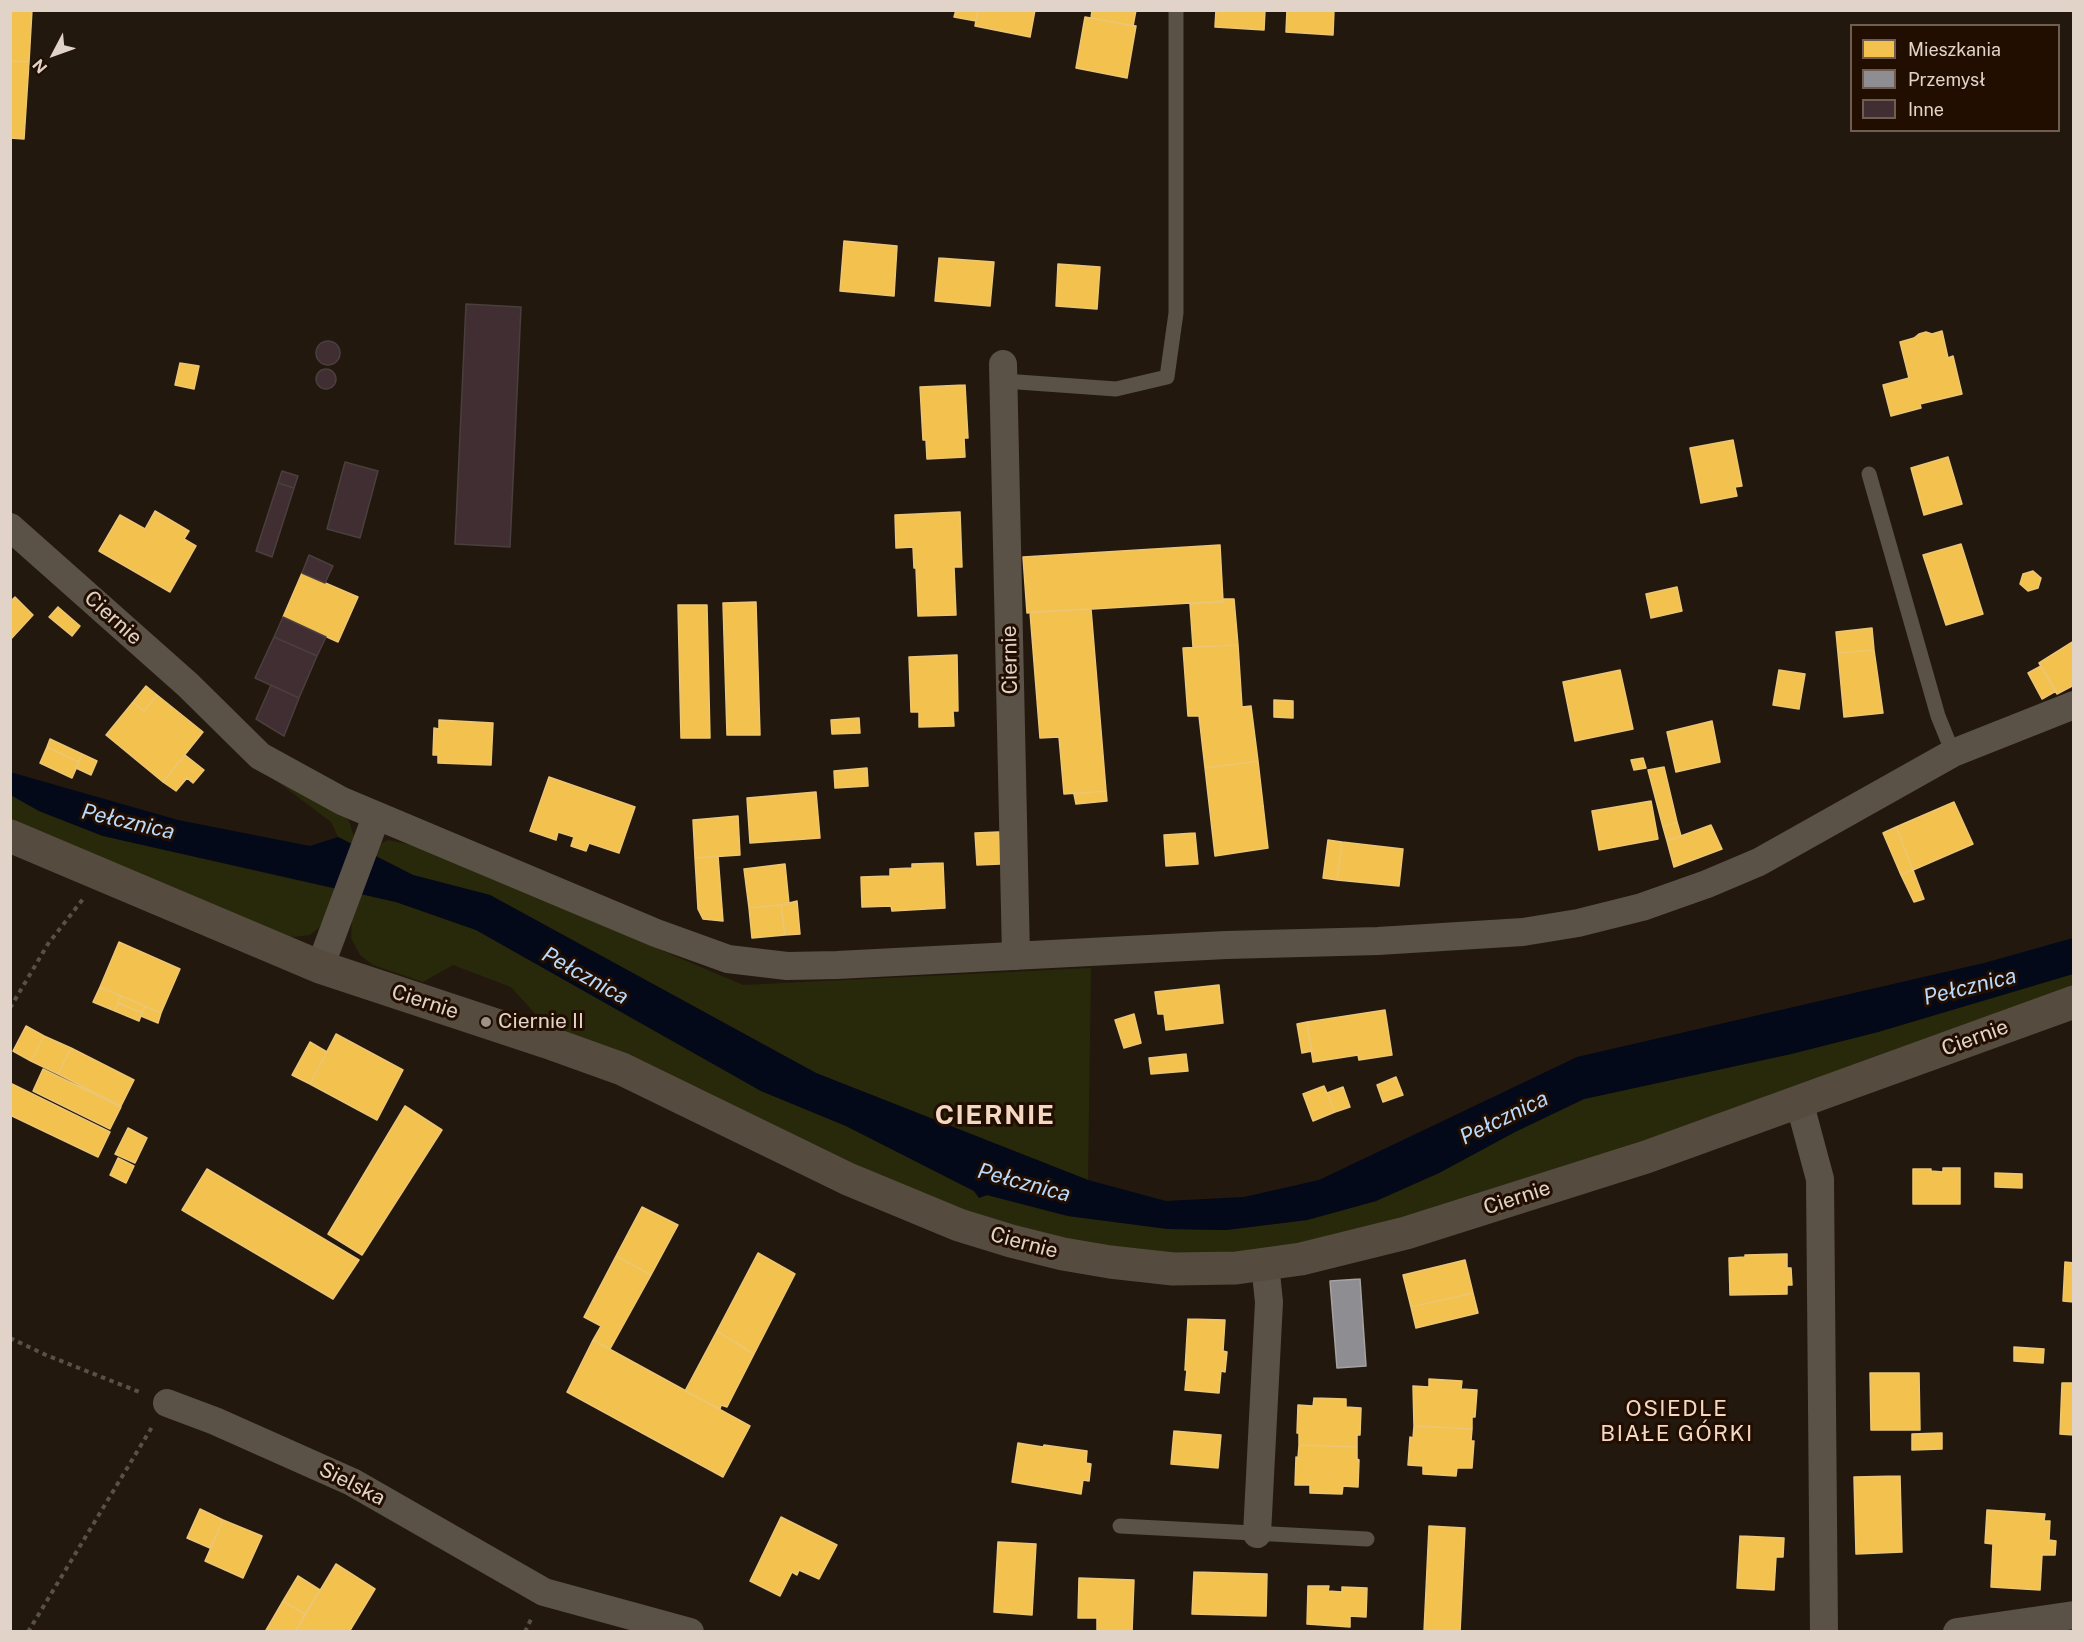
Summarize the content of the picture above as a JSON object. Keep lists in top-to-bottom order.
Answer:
{
  "streets": {
    "street": ["Ciernie", "Sielska"]
  },
  "districts": ["CIERNIE", "OSIEDLE BIAŁE GÓRKI"],
  "water": ["Pełcznica"],
  "places": ["Ciernie II"],
  "legend": ["Mieszkania", "Przemysł", "Inne"],
  "north": "bottom left"
}
